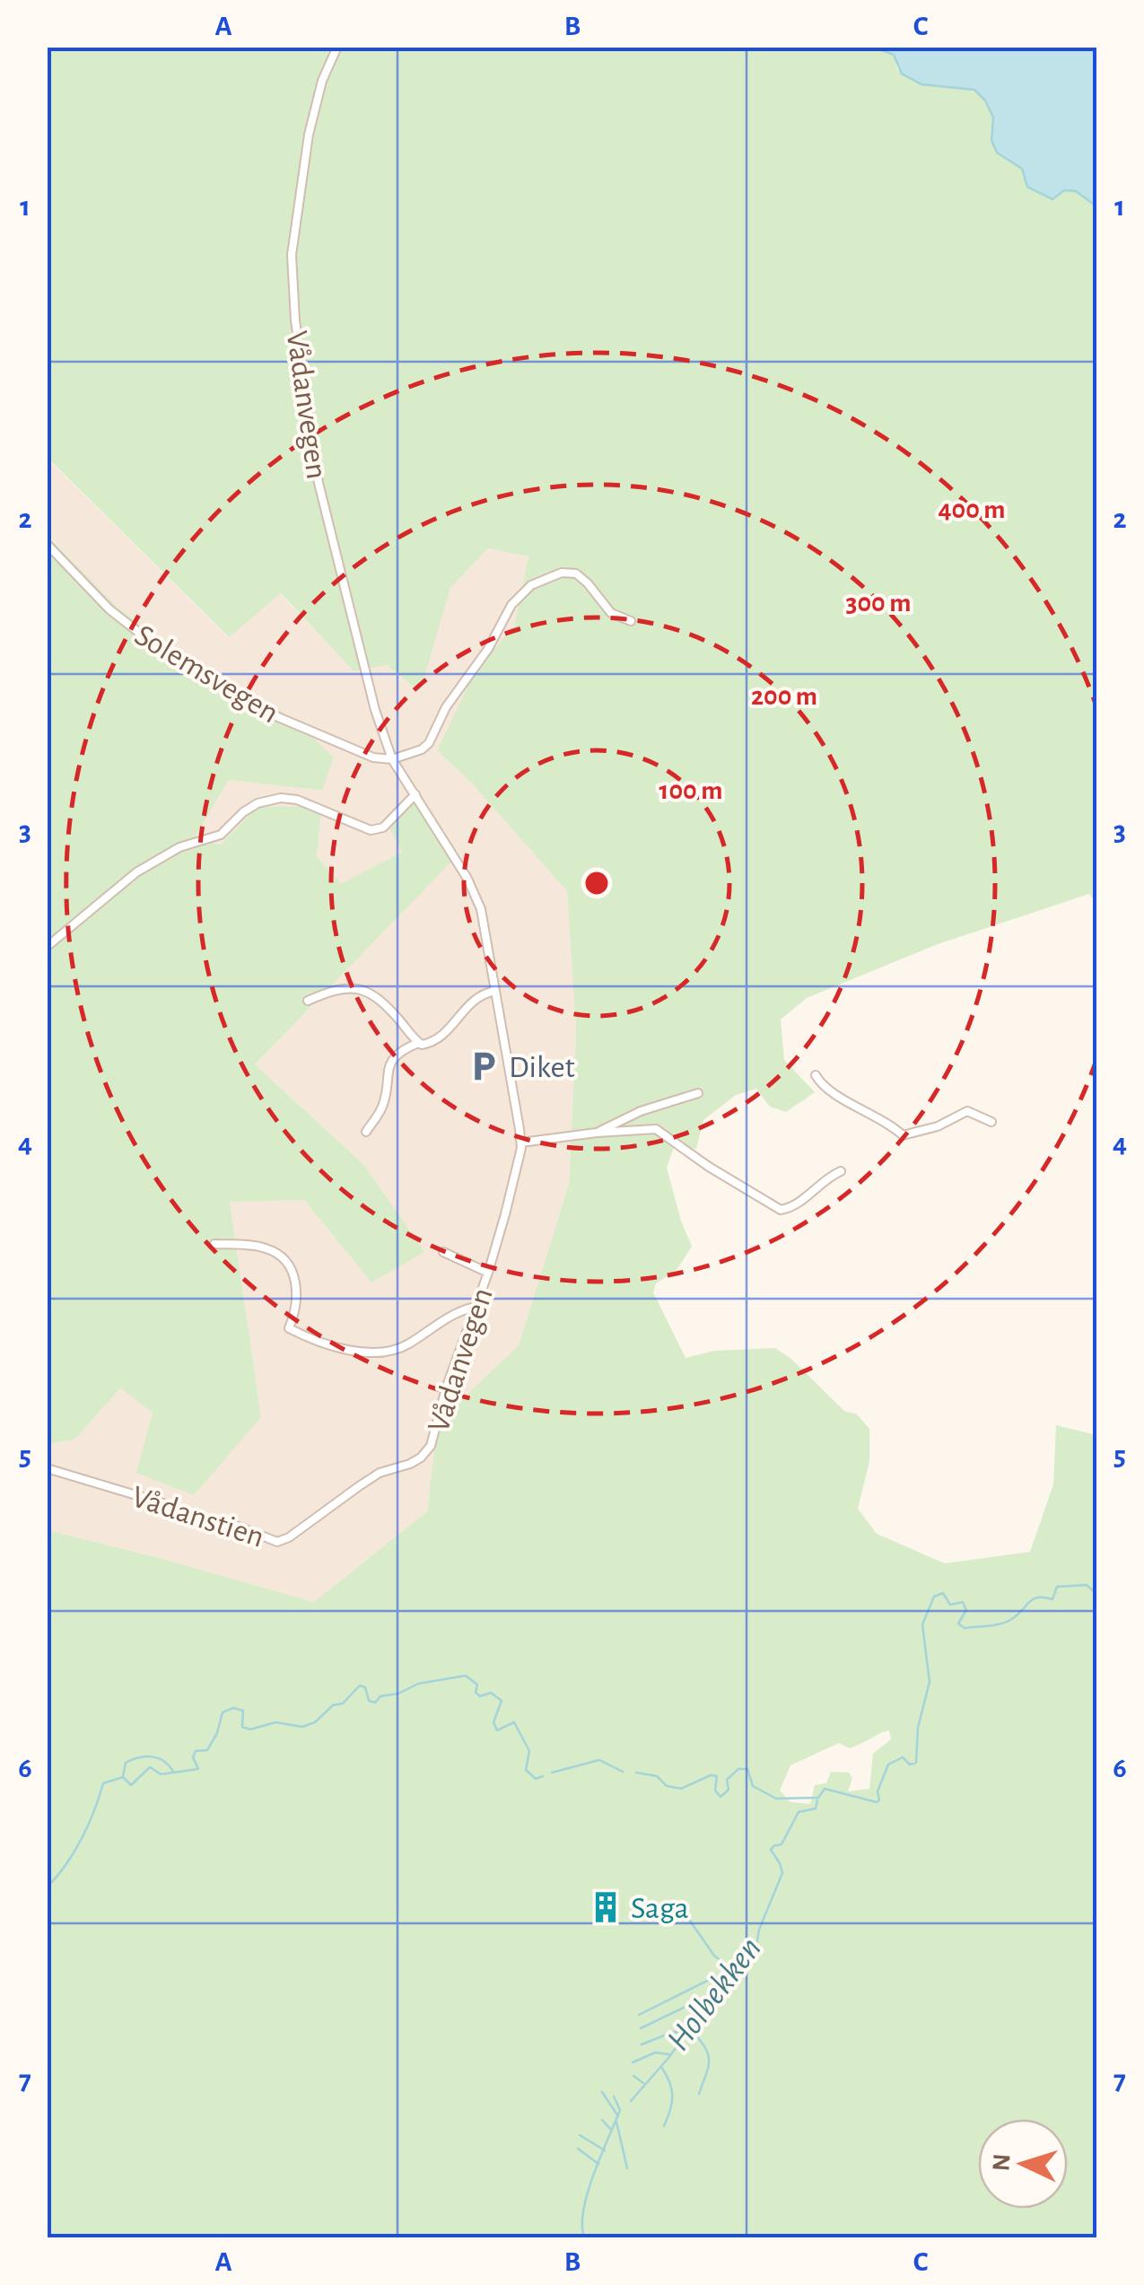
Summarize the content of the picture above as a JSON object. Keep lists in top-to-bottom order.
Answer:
{
  "streets": {
    "street": ["Vådanvegen", "Solemsvegen", "Vådanstien"]
  },
  "crossings": [
    ["Vådanvegen", "Solemsvegen"],
    ["Vådanvegen", "Vådanstien"]
  ],
  "water": ["Holbekken"],
  "places": {
    "parking": ["Diket"],
    "building": ["Saga"]
  },
  "north": "left",
  "grid": {
    "columns": ["A", "B", "C"],
    "rows": [
      "1",
      "2",
      "3",
      "4",
      "5",
      "6",
      "7"
    ]
  },
  "rings": [
    "400 m",
    "300 m",
    "200 m",
    "100 m"
  ]
}
